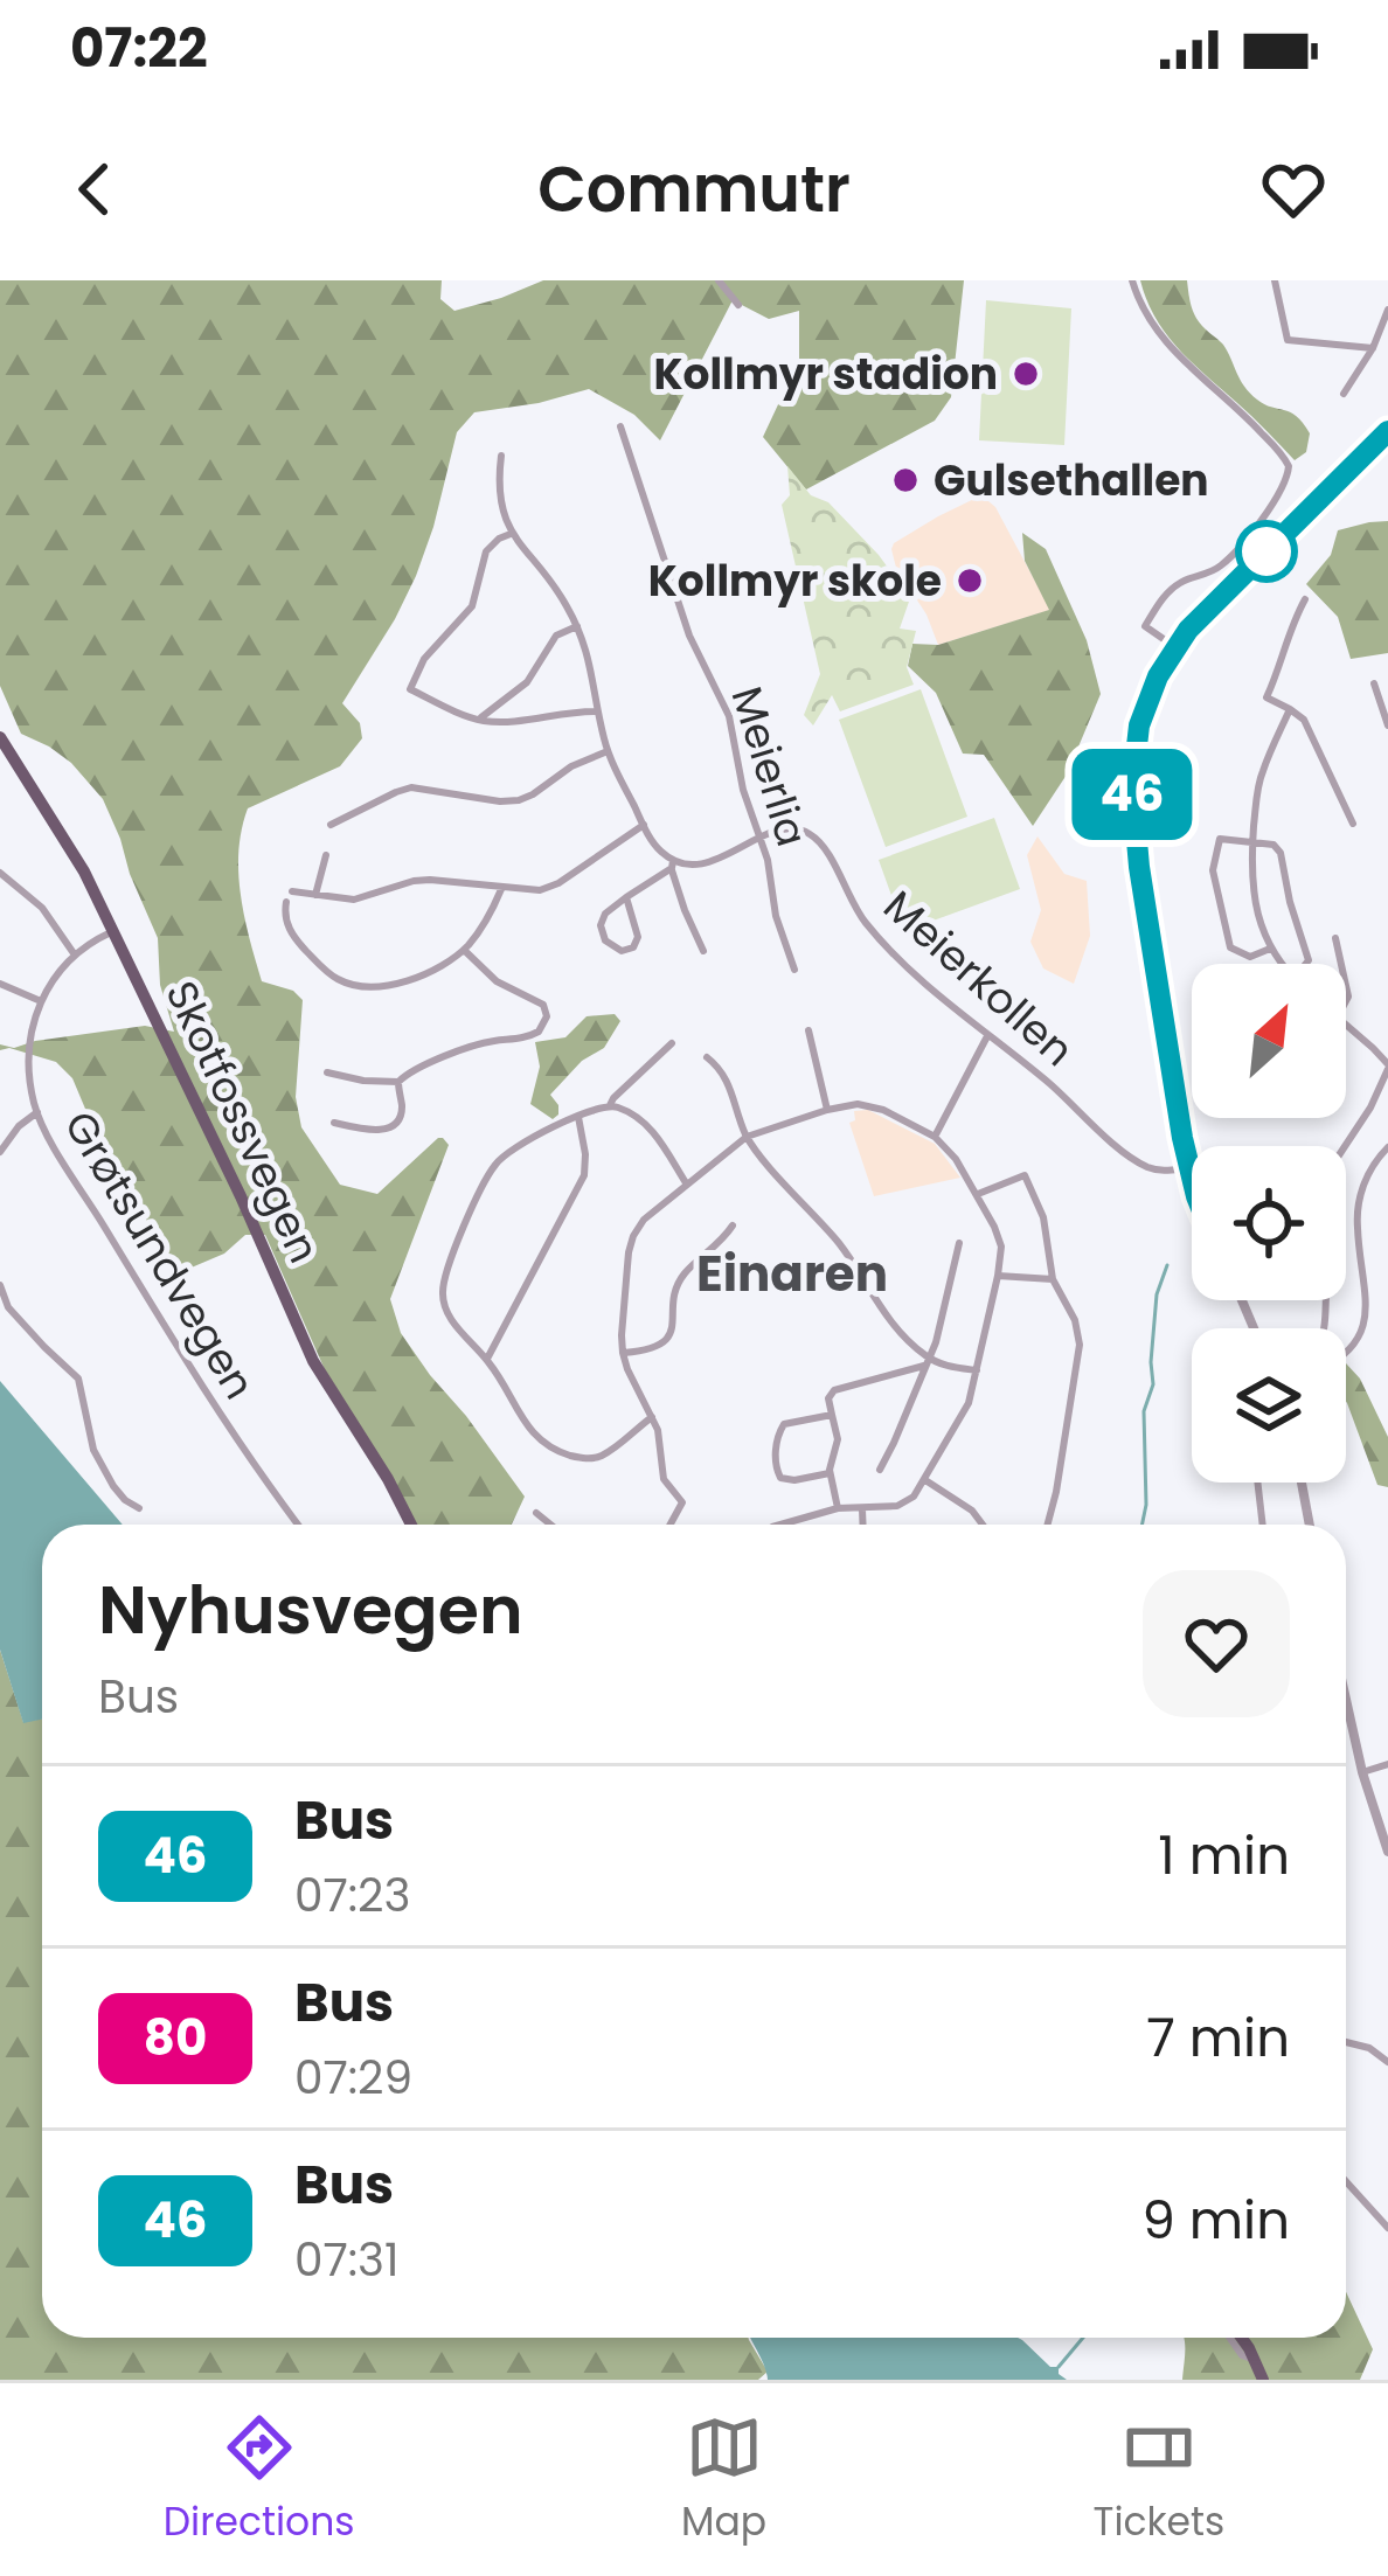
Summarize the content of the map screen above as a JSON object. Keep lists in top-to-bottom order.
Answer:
{
  "streets": {
    "main road": ["Skotfossvegen"],
    "street": ["Meierlia", "Meierkollen", "Grøtsundvegen"]
  },
  "crossings": [
    ["Meierlia", "Meierkollen"],
    ["Skotfossvegen", "Grøtsundvegen"]
  ],
  "districts": ["Einaren"],
  "places": ["Kollmyr stadion", "Gulsethallen", "Kollmyr skole"],
  "lines": ["bus line 46"],
  "north": "top right",
  "page": {
    "status": "07:22",
    "header": "Commutr",
    "on_map": "46",
    "heading": ["Nyhusvegen", "Bus"],
    "list": [
      {
        "mark": "46",
        "name": "Bus",
        "note": "07:23",
        "value": "1 min"
      },
      {
        "mark": "80",
        "name": "Bus",
        "note": "07:29",
        "value": "7 min"
      },
      {
        "mark": "46",
        "name": "Bus",
        "note": "07:31",
        "value": "9 min"
      }
    ],
    "tabs": ["Directions", "Map", "Tickets"]
  }
}
